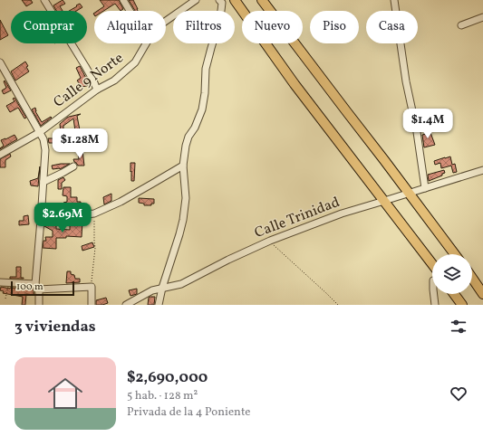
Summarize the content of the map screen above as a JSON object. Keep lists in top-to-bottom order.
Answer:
{
  "streets": {
    "street": ["Calle 9 Norte", "Calle Trinidad"]
  },
  "scale_bar": "100 m",
  "page": {
    "chip": [
      "Comprar",
      "Alquilar",
      "Filtros",
      "Nuevo",
      "Piso",
      "Casa"
    ],
    "price": ["$1.4M", "$1.28M", "$2.69M"],
    "scale": "100 m",
    "heading": "3 viviendas",
    "list": [
      {
        "name": "$2,690,000",
        "note": "5 hab. · 128 m² · Privada de la 4 Poniente"
      }
    ]
  }
}
